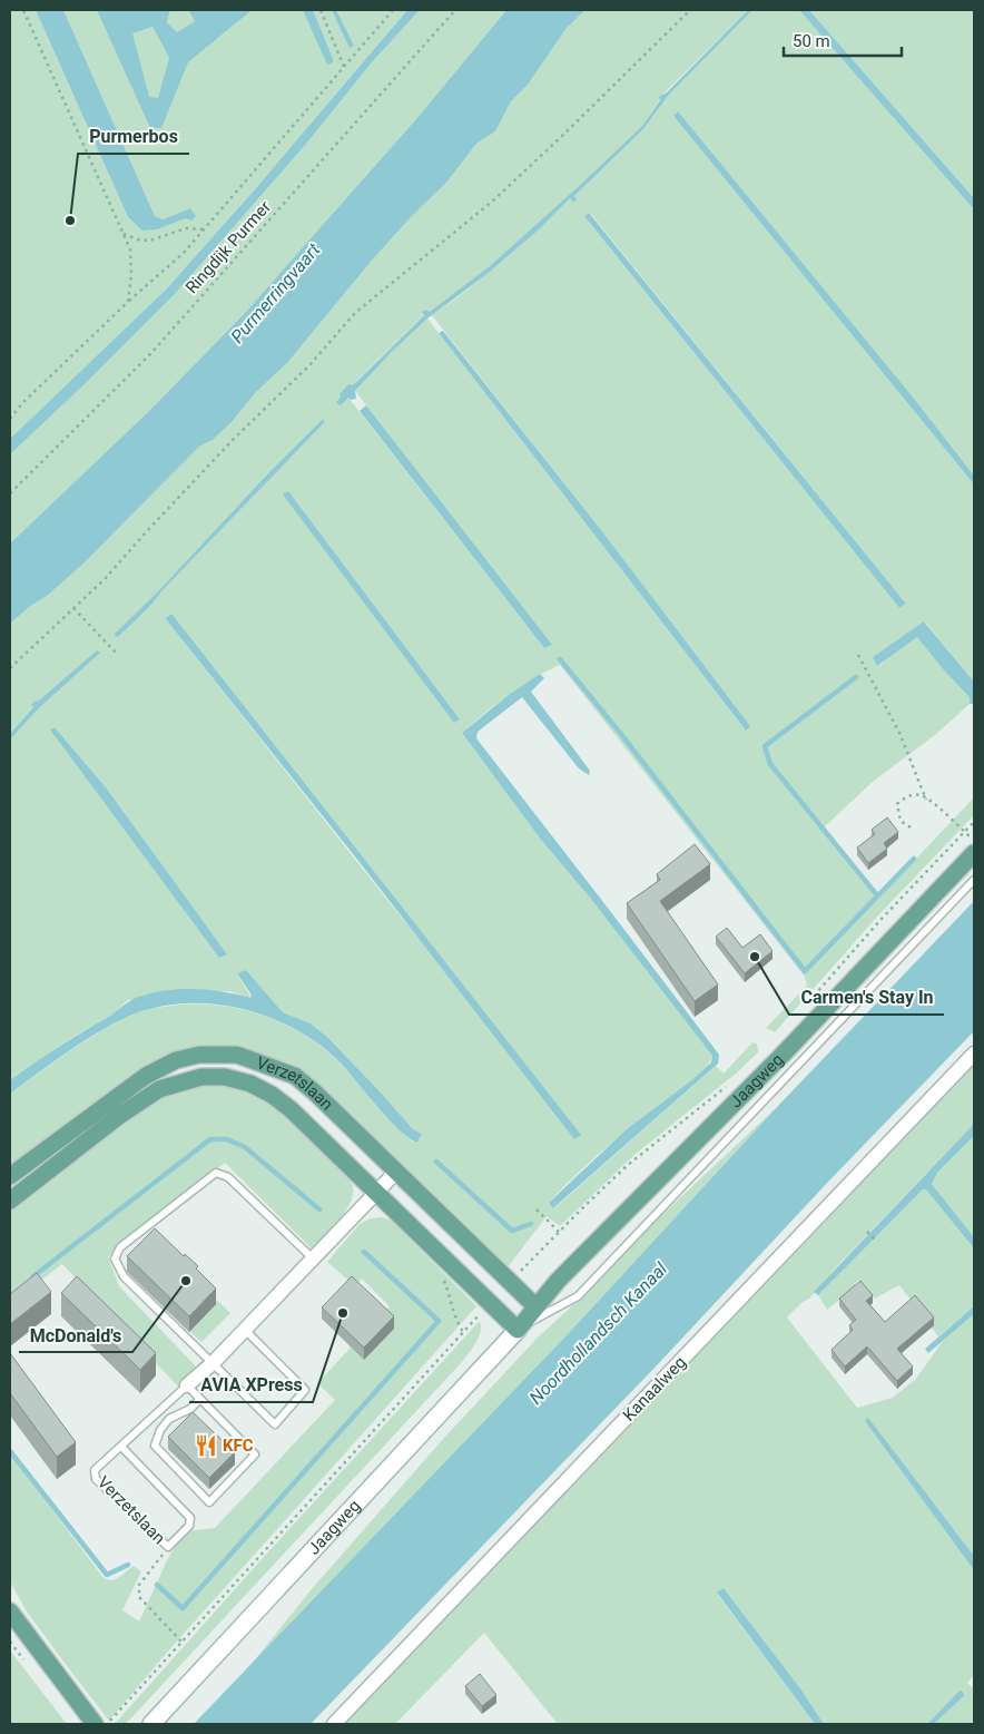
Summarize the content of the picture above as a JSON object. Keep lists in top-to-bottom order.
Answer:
{
  "streets": {
    "main road": ["Jaagweg", "Verzetslaan"],
    "street": ["Kanaalweg"],
    "path": ["Ringdijk Purmer"]
  },
  "crossings": [
    ["Jaagweg", "Verzetslaan"]
  ],
  "water": ["Purmerringvaart", "Noordhollandsch Kanaal"],
  "places": {
    "other": [
      "Purmerbos",
      "Carmen's Stay In",
      "McDonald's",
      "AVIA XPress"
    ],
    "restaurant": ["KFC"]
  },
  "scale_bar": "50 m"
}
